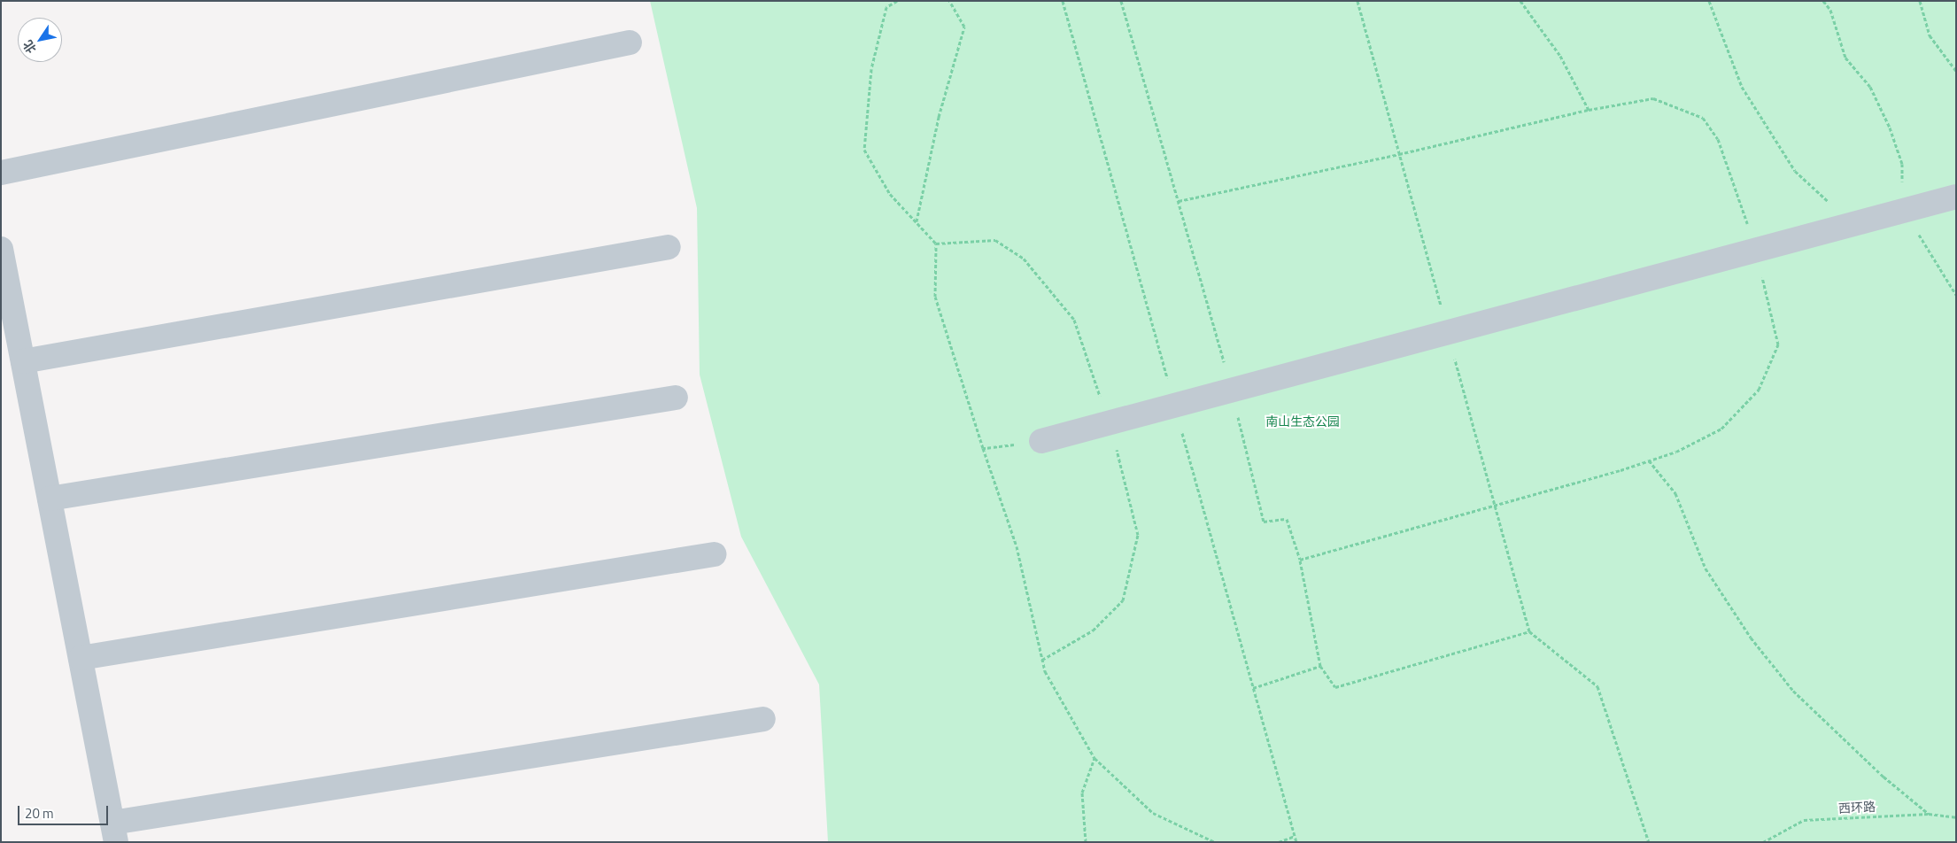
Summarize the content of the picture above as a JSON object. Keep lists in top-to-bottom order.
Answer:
{
  "streets": {
    "path": ["西环路"]
  },
  "parks": ["南山生态公园"],
  "scale_bar": "20 m",
  "north": "bottom left"
}
